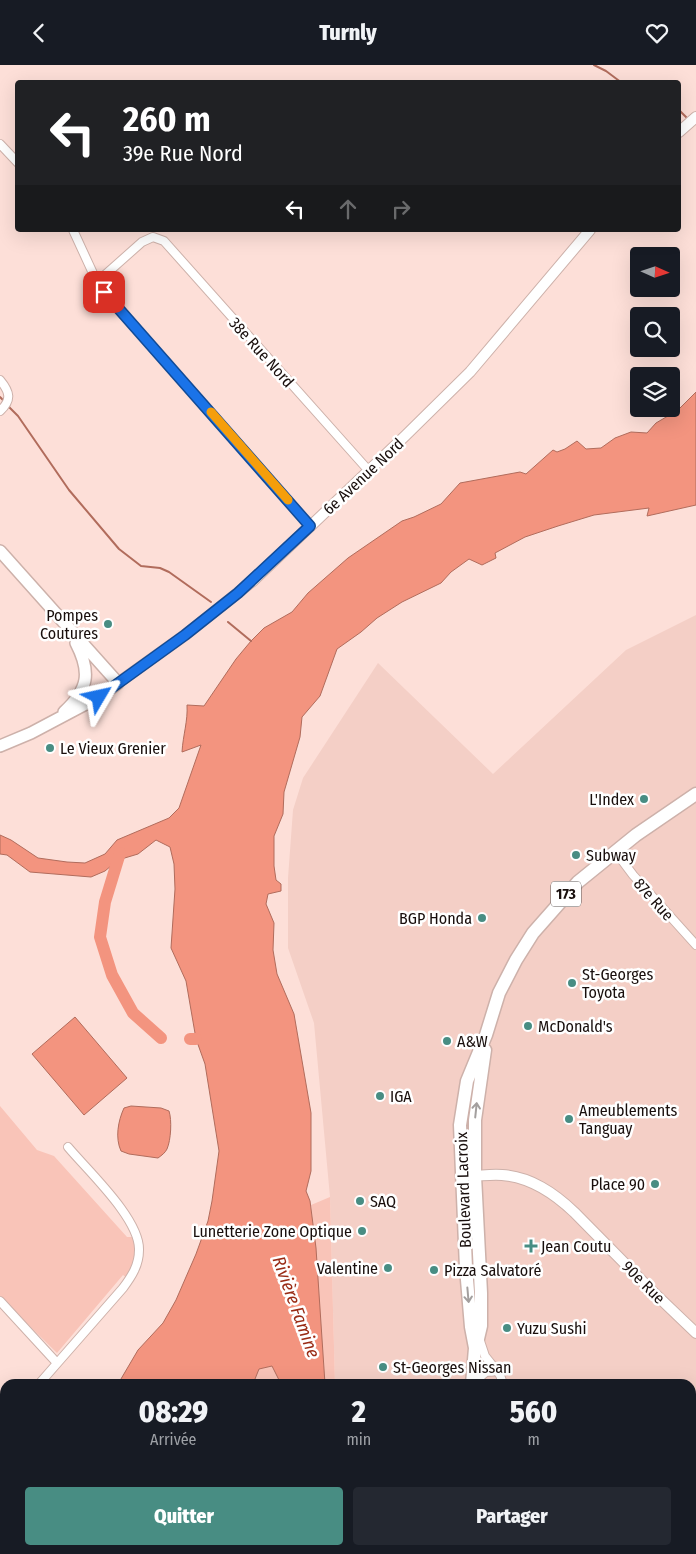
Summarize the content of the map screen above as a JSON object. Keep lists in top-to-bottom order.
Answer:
{
  "streets": {
    "main road": ["6e Avenue Nord", "173", "Boulevard Lacroix"],
    "street": ["38e Rue Nord", "87e Rue", "90e Rue"]
  },
  "crossings": [
    ["38e Rue Nord", "6e Avenue Nord"],
    ["87e Rue", "Boulevard Lacroix"],
    ["Boulevard Lacroix", "90e Rue"]
  ],
  "water": ["Rivière Famine"],
  "places": {
    "other": [
      "Pompes Coutures",
      "Le Vieux Grenier",
      "L'Index",
      "Subway",
      "BGP Honda",
      "St-Georges Toyota",
      "McDonald's",
      "A&W",
      "IGA",
      "Ameublements Tanguay",
      "Place 90",
      "SAQ",
      "Lunetterie Zone Optique",
      "Valentine",
      "Pizza Salvatoré",
      "Yuzu Sushi",
      "St-Georges Nissan"
    ],
    "health": ["Jean Coutu"]
  },
  "north": "right",
  "page": {
    "header": "Turnly",
    "turn": ["260 m", "39e Rue Nord"],
    "eta": [
      "08:29",
      "Arrivée",
      "2",
      "min",
      "560",
      "m"
    ],
    "buttons": ["Quitter", "Partager"]
  }
}
